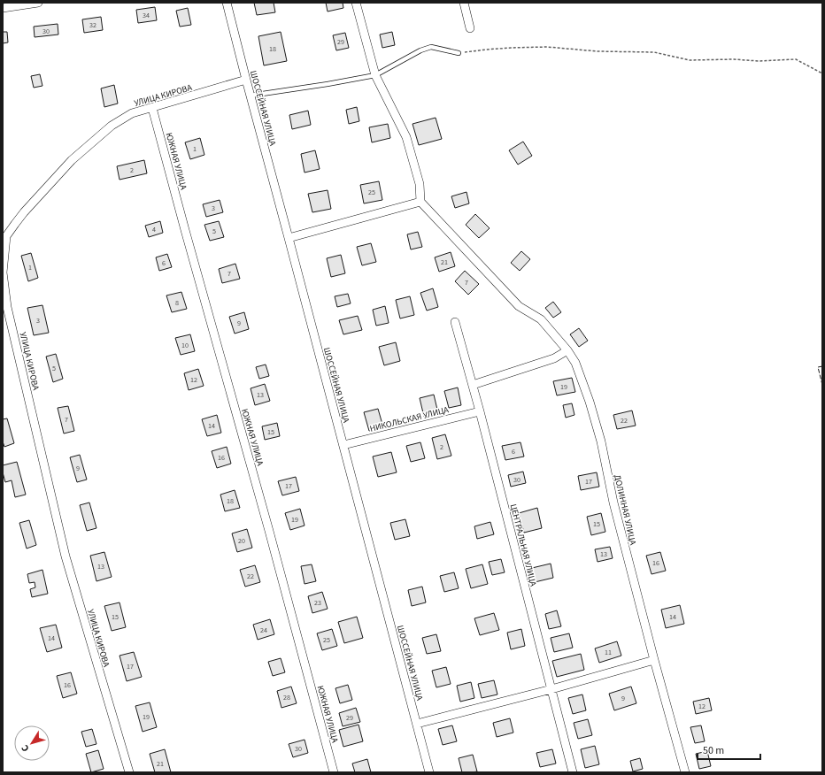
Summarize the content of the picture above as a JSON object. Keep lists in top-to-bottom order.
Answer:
{
  "streets": {
    "street": [
      "УЛИЦА КИРОВА",
      "ШОССЕЙНАЯ УЛИЦА",
      "ЮЖНАЯ УЛИЦА",
      "НИКОЛЬСКАЯ УЛИЦА",
      "ДОЛИННАЯ УЛИЦА",
      "ЦЕНТРАЛЬНАЯ УЛИЦА"
    ]
  },
  "crossings": [
    ["УЛИЦА КИРОВА", "ШОССЕЙНАЯ УЛИЦА"],
    ["УЛИЦА КИРОВА", "ЮЖНАЯ УЛИЦА"],
    ["ШОССЕЙНАЯ УЛИЦА", "НИКОЛЬСКАЯ УЛИЦА"],
    ["НИКОЛЬСКАЯ УЛИЦА", "ЦЕНТРАЛЬНАЯ УЛИЦА"]
  ],
  "house_numbers": [
    "34",
    "32",
    "30",
    "29",
    "18",
    "1",
    "2",
    "25",
    "3",
    "4",
    "5",
    "21",
    "6",
    "1",
    "7",
    "7",
    "8",
    "3",
    "9",
    "10",
    "5",
    "12",
    "19",
    "13",
    "7",
    "22",
    "14",
    "15",
    "2",
    "6",
    "16",
    "9",
    "30",
    "17",
    "17",
    "18",
    "19",
    "15",
    "20",
    "13",
    "16",
    "13",
    "22",
    "23",
    "15",
    "14",
    "24",
    "14",
    "25",
    "11",
    "17",
    "16",
    "28",
    "9",
    "12",
    "19",
    "29",
    "30",
    "21"
  ],
  "scale_bar": "50 m",
  "north": "bottom left"
}
